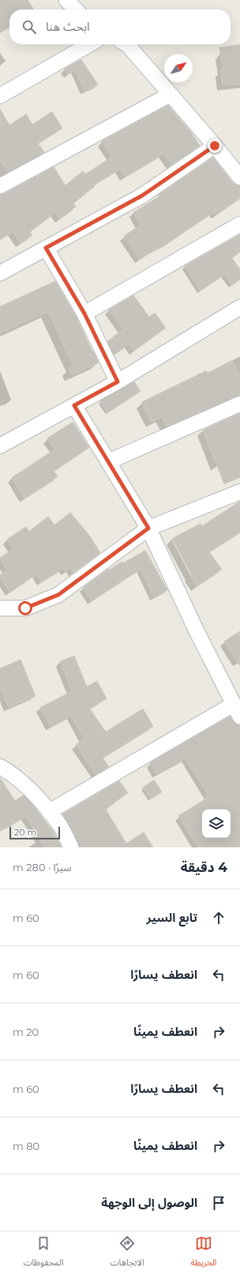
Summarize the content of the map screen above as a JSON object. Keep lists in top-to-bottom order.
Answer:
{
  "scale_bar": "20 m",
  "north": "top right",
  "page": {
    "search": "ابحث هنا",
    "scale": "20 m",
    "heading": ["4 دقيقة", "سيرًا · 280 m"],
    "list": [
      ["تابع السير", "60 m"],
      ["انعطف يسارًا", "60 m"],
      ["انعطف يمينًا", "20 m"],
      ["انعطف يسارًا", "60 m"],
      ["انعطف يمينًا", "80 m"],
      "الوصول إلى الوجهة"
    ],
    "nav": ["الخريطة", "الاتجاهات", "المحفوظات"]
  }
}
